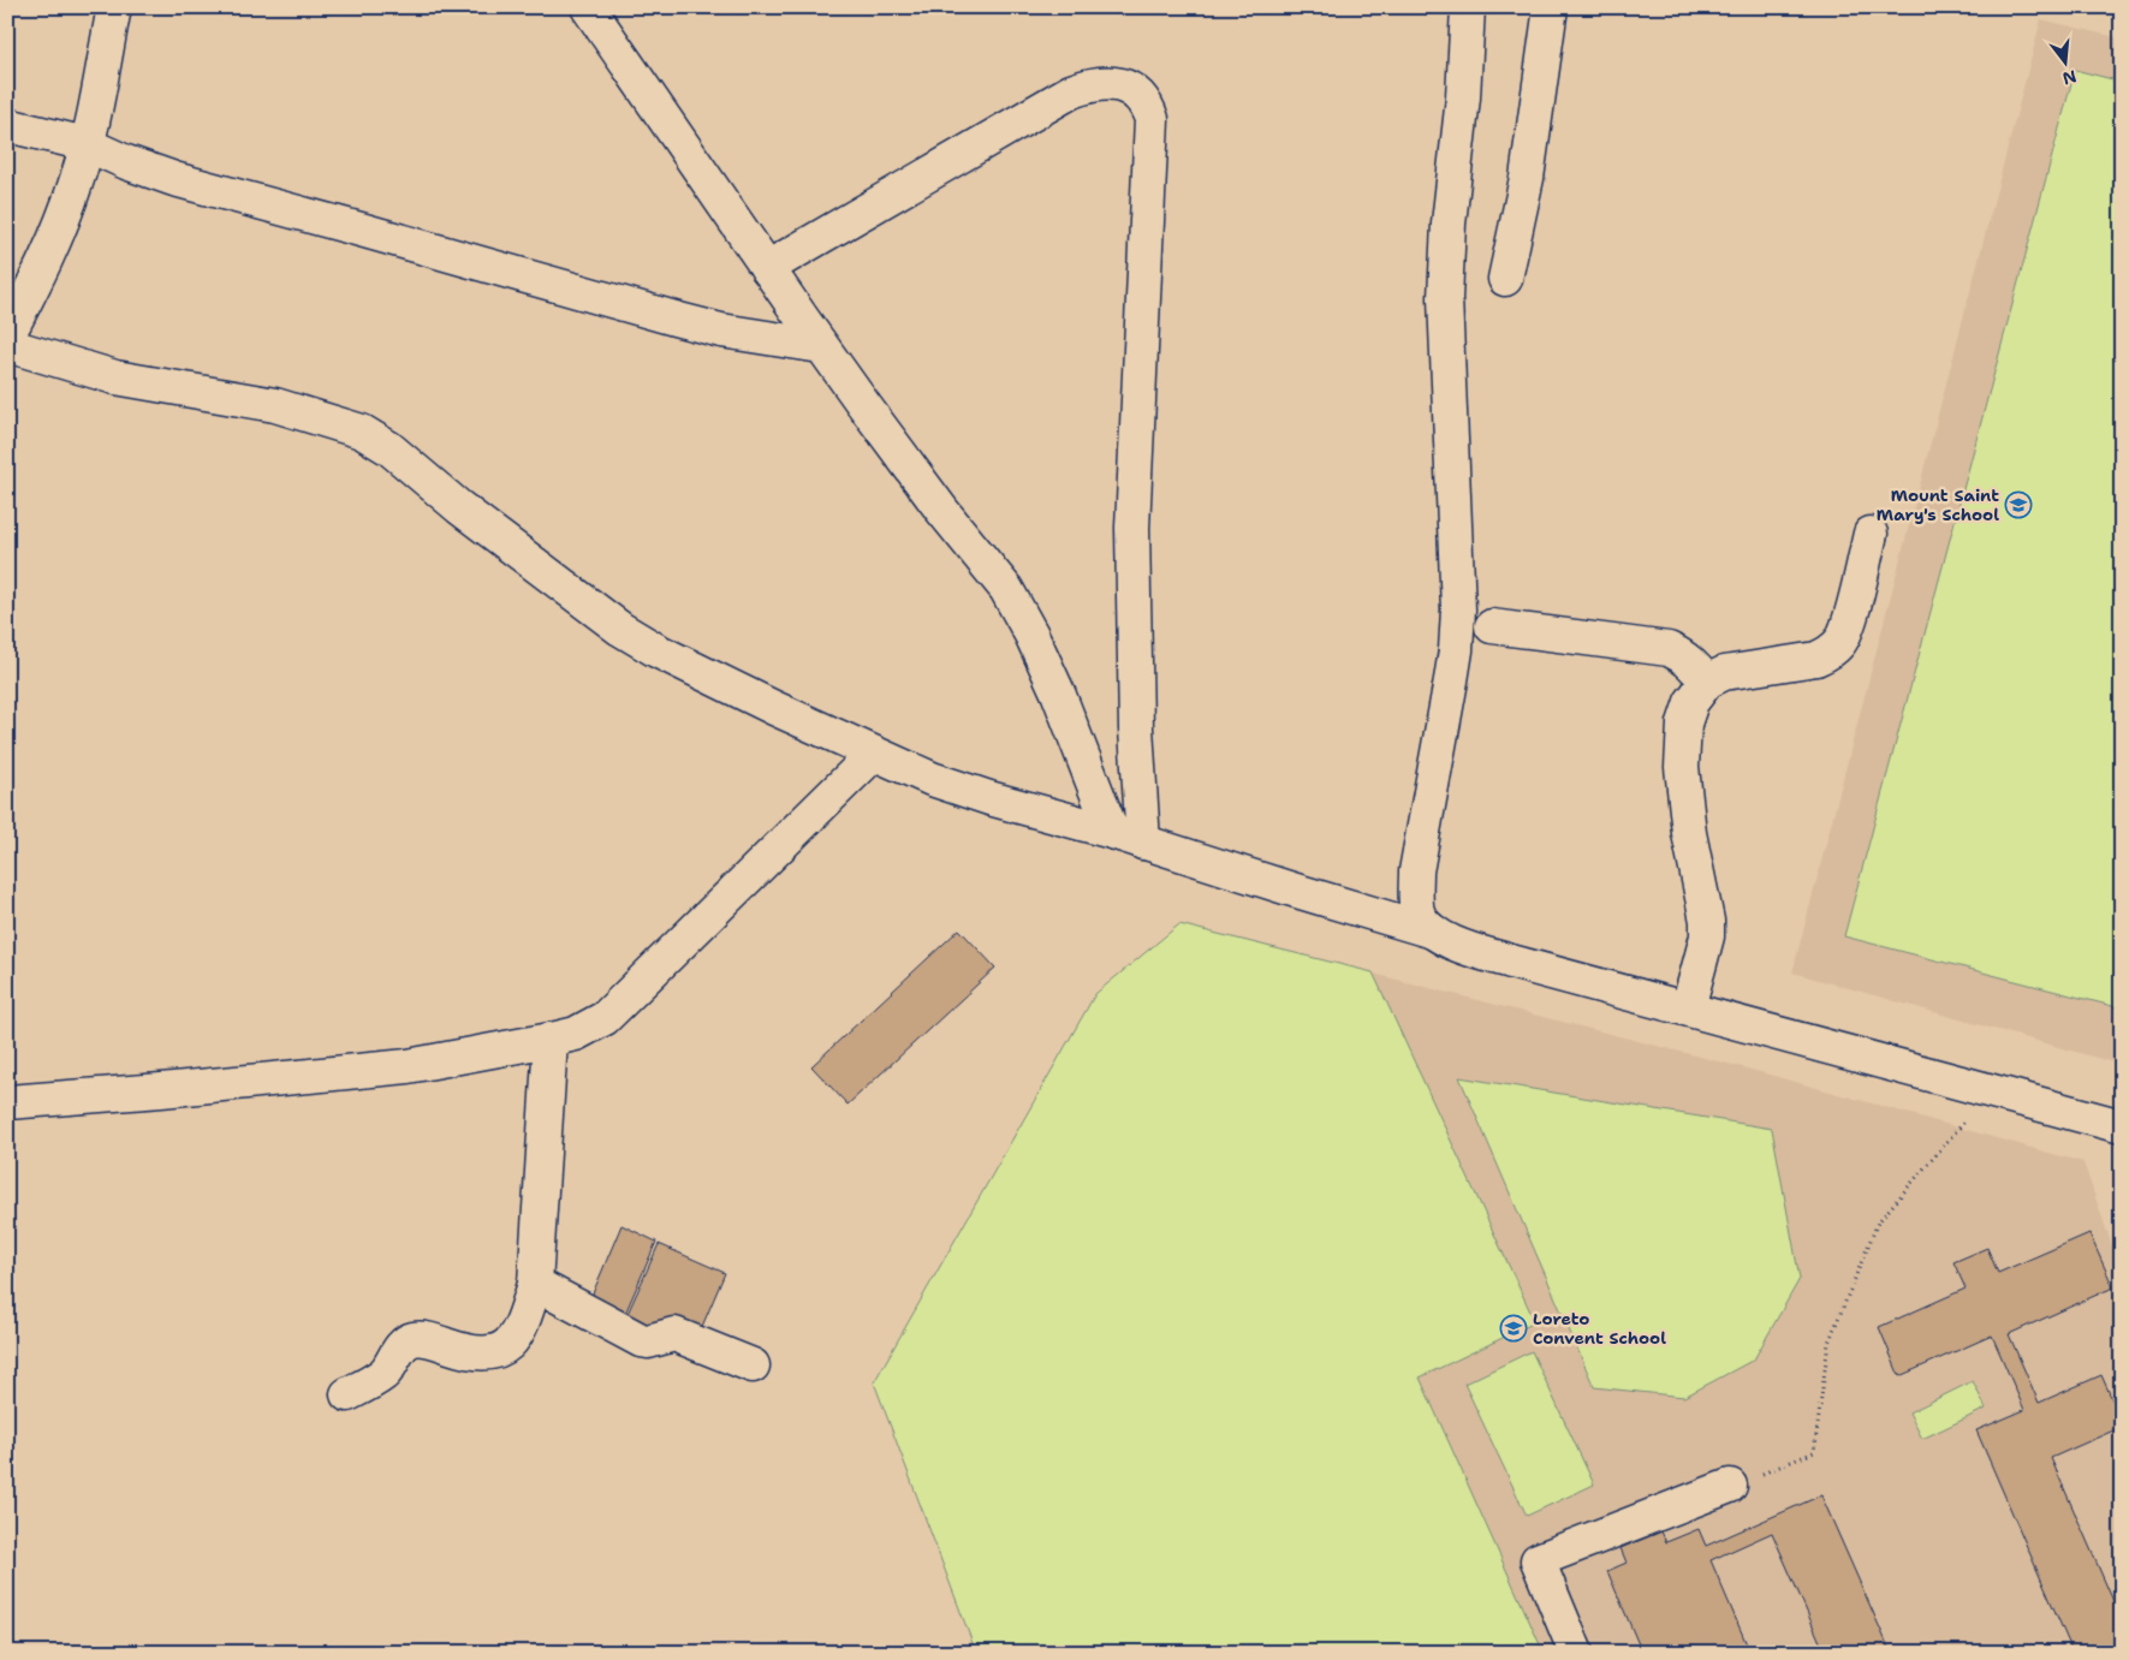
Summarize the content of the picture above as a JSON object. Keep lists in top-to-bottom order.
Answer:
{
  "places": {
    "school or university": ["Mount Saint Mary's School", "Loreto Convent School"]
  },
  "north": "bottom"
}
